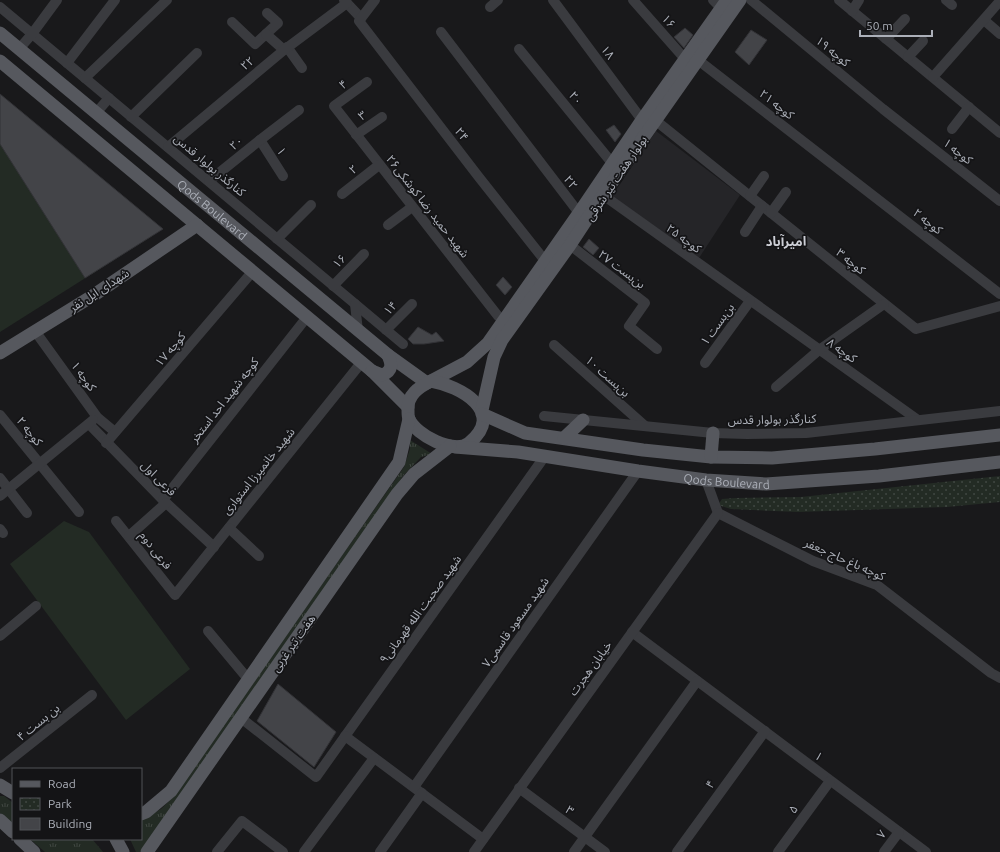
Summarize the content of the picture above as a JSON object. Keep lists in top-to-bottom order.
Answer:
{
  "streets": {
    "main road": [
      "بولوار هفت تیر شرقی",
      "Qods Boulevard",
      "شهدای ایل نفر",
      "هفت تیر غربی"
    ],
    "street": [
      "۱۶",
      "کوچه ۱۹",
      "۱۸",
      "۲۲",
      "۴",
      "۲۰",
      "کوچه ۲۱",
      "۳",
      "۲۴",
      "۱",
      "کوچه ۱",
      "کنارگذر بولوار قدس",
      "۲",
      "شهید حمید رضا کوشکی۲۶",
      "کوچه ۲",
      "کوچه ۲۵",
      "کوچه ۳",
      "بن‌بست ۲۷",
      "۱۴",
      "بن‌بست ۱",
      "کوچه ۱۷",
      "کوچه ۸",
      "بن‌بست ۱۰",
      "کوچه شهید احد استخر",
      "شهید خانمیرزا استواری",
      "فرعی اول",
      "فرعی دوم",
      "کوچه باغ حاج جعفر",
      "شهید صحبت الله قهرمانی۹",
      "شهید مسعود قاسمی۷",
      "خیابان هجرت",
      "بن بست ۴",
      "۵",
      "۷"
    ]
  },
  "crossings": [
    ["۱۶", "کوچه ۲۱"],
    ["۱۶", "کنارگذر بولوار قدس"],
    ["۱۶", "بولوار هفت تیر شرقی"],
    ["کوچه ۱۹", "کوچه ۱"],
    ["۱۸", "بولوار هفت تیر شرقی"],
    ["۲۲", "۲۴"],
    ["۲۲", "کنارگذر بولوار قدس"],
    ["۲۲", "بولوار هفت تیر شرقی"],
    ["۴", "۱"],
    ["۴", "شهید حمید رضا کوشکی۲۶"],
    ["۲۰", "۱"],
    ["۲۰", "کنارگذر بولوار قدس"],
    ["۲۰", "بولوار هفت تیر شرقی"],
    ["کوچه ۲۱", "بولوار هفت تیر شرقی"],
    ["کوچه ۲۱", "کوچه ۲"],
    ["۳", "شهید حمید رضا کوشکی۲۶"],
    ["۳", "خیابان هجرت"],
    ["۲۴", "بولوار هفت تیر شرقی"],
    ["۱", "خیابان هجرت"],
    ["۱", "۵"],
    ["۱", "۷"],
    ["کوچه ۱", "شهدای ایل نفر"],
    ["کوچه ۱", "کوچه ۱۷"],
    ["کنارگذر بولوار قدس", "۱۴"],
    ["کنارگذر بولوار قدس", "کوچه ۸"],
    ["کنارگذر بولوار قدس", "بن‌بست ۱۰"],
    ["۲", "شهید حمید رضا کوشکی۲۶"],
    ["بولوار هفت تیر شرقی", "شهید حمید رضا کوشکی۲۶"],
    ["بولوار هفت تیر شرقی", "Qods Boulevard"],
    ["بولوار هفت تیر شرقی", "کوچه ۲۵"],
    ["بولوار هفت تیر شرقی", "کوچه ۳"],
    ["بولوار هفت تیر شرقی", "بن‌بست ۲۷"],
    ["بولوار هفت تیر شرقی", "هفت تیر غربی"],
    ["Qods Boulevard", "شهدای ایل نفر"],
    ["Qods Boulevard", "کوچه ۱۷"],
    ["Qods Boulevard", "کوچه شهید احد استخر"],
    ["Qods Boulevard", "شهید خانمیرزا استواری"],
    ["Qods Boulevard", "شهید صحبت الله قهرمانی۹"],
    ["Qods Boulevard", "شهید مسعود قاسمی۷"],
    ["Qods Boulevard", "هفت تیر غربی"],
    ["کوچه ۲۵", "بن‌بست ۱"],
    ["کوچه ۲۵", "کوچه ۸"],
    ["بن‌بست ۱", "کوچه ۸"],
    ["کوچه ۱۷", "فرعی اول"],
    ["کوچه شهید احد استخر", "فرعی اول"],
    ["کوچه شهید احد استخر", "فرعی دوم"],
    ["شهید خانمیرزا استواری", "فرعی اول"],
    ["شهید خانمیرزا استواری", "فرعی دوم"],
    ["کوچه باغ حاج جعفر", "خیابان هجرت"],
    ["شهید صحبت الله قهرمانی۹", "هفت تیر غربی"]
  ],
  "districts": ["امیرآباد"],
  "legend": ["Road", "Park", "Building"],
  "scale_bar": "50 m"
}
